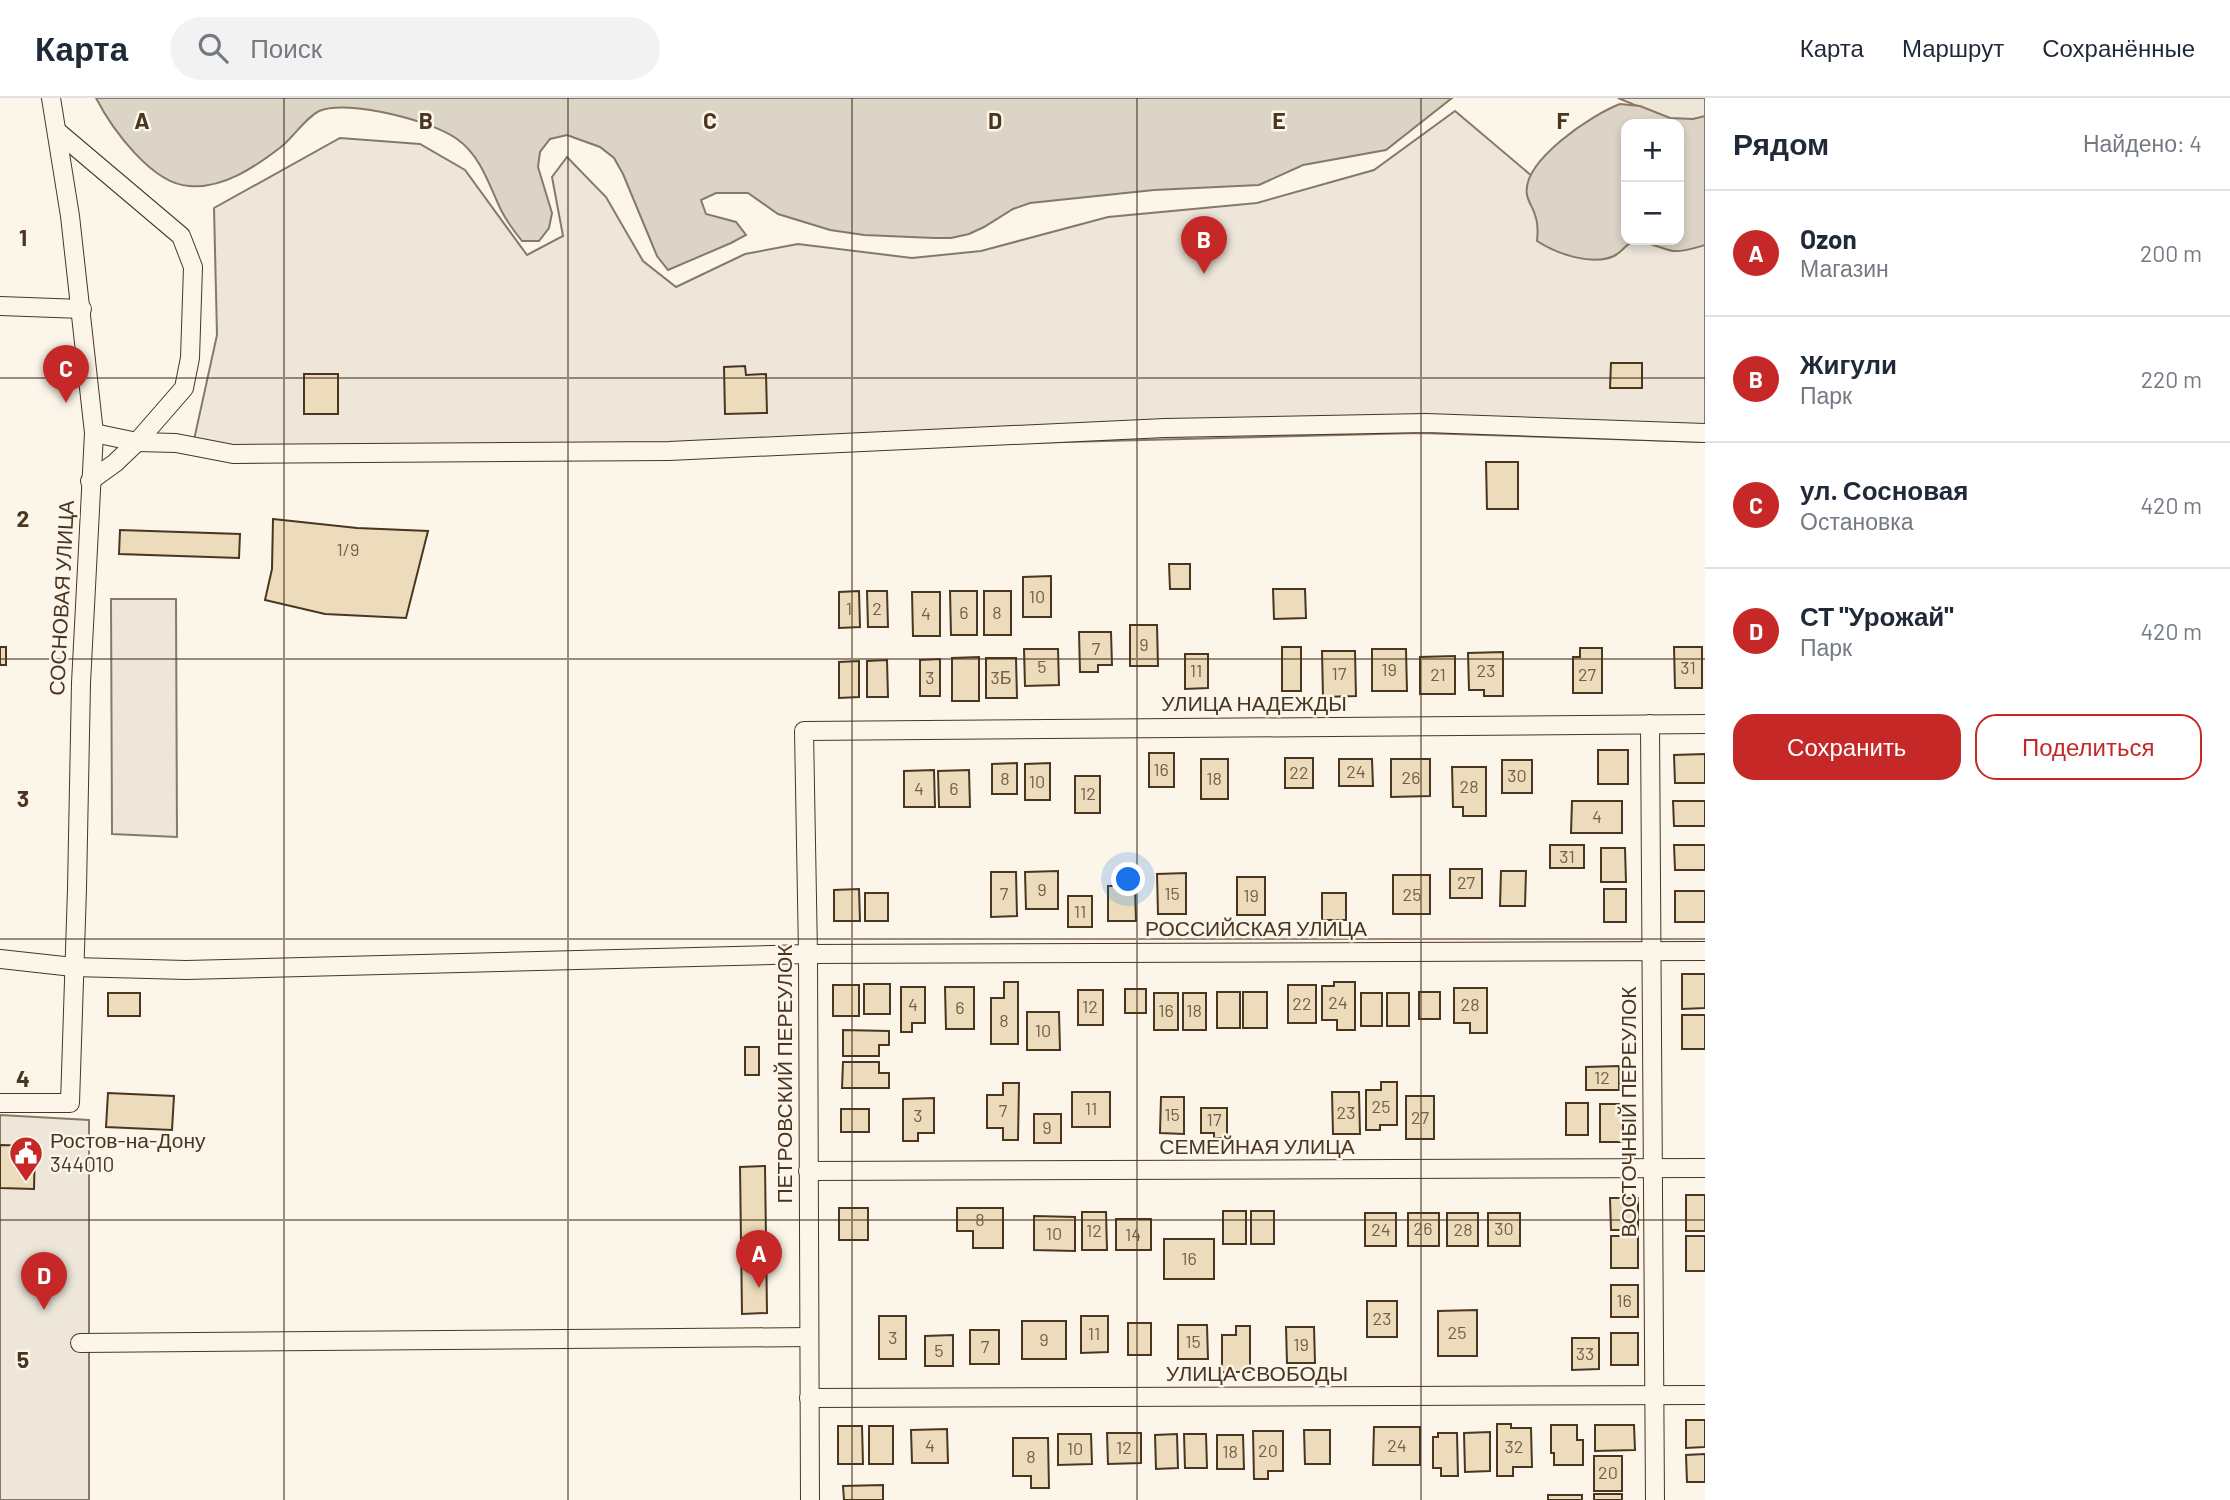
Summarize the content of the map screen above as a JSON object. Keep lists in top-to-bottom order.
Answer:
{
  "streets": {
    "street": [
      "СОСНОВАЯ УЛИЦА",
      "УЛИЦА НАДЕЖДЫ",
      "РОССИЙСКАЯ УЛИЦА",
      "ПЕТРОВСКИЙ ПЕРЕУЛОК",
      "ВОСТОЧНЫЙ ПЕРЕУЛОК",
      "СЕМЕЙНАЯ УЛИЦА",
      "УЛИЦА СВОБОДЫ"
    ]
  },
  "crossings": [
    ["СОСНОВАЯ УЛИЦА", "РОССИЙСКАЯ УЛИЦА"],
    ["УЛИЦА НАДЕЖДЫ", "ПЕТРОВСКИЙ ПЕРЕУЛОК"],
    ["УЛИЦА НАДЕЖДЫ", "ВОСТОЧНЫЙ ПЕРЕУЛОК"],
    ["РОССИЙСКАЯ УЛИЦА", "ПЕТРОВСКИЙ ПЕРЕУЛОК"],
    ["РОССИЙСКАЯ УЛИЦА", "ВОСТОЧНЫЙ ПЕРЕУЛОК"],
    ["ПЕТРОВСКИЙ ПЕРЕУЛОК", "СЕМЕЙНАЯ УЛИЦА"],
    ["ПЕТРОВСКИЙ ПЕРЕУЛОК", "УЛИЦА СВОБОДЫ"],
    ["ВОСТОЧНЫЙ ПЕРЕУЛОК", "СЕМЕЙНАЯ УЛИЦА"],
    ["ВОСТОЧНЫЙ ПЕРЕУЛОК", "УЛИЦА СВОБОДЫ"]
  ],
  "places": {
    "public building": ["Ростов-на-Дону 344010"]
  },
  "house_numbers": [
    "1/9",
    "10",
    "1",
    "2",
    "6",
    "8",
    "4",
    "9",
    "7",
    "5",
    "31",
    "19",
    "11",
    "23",
    "17",
    "21",
    "27",
    "3",
    "3Б",
    "16",
    "24",
    "22",
    "30",
    "26",
    "8",
    "18",
    "10",
    "28",
    "4",
    "6",
    "12",
    "4",
    "31",
    "27",
    "9",
    "7",
    "15",
    "25",
    "19",
    "11",
    "24",
    "22",
    "4",
    "28",
    "12",
    "6",
    "16",
    "18",
    "8",
    "10",
    "12",
    "25",
    "11",
    "7",
    "23",
    "15",
    "3",
    "27",
    "17",
    "9",
    "8",
    "26",
    "30",
    "24",
    "28",
    "12",
    "10",
    "14",
    "16",
    "16",
    "23",
    "25",
    "11",
    "3",
    "9",
    "15",
    "19",
    "7",
    "5",
    "33",
    "4",
    "24",
    "32",
    "12",
    "10",
    "20",
    "18",
    "8",
    "20"
  ],
  "page": {
    "header": "Карта",
    "search": "Поиск",
    "nav": ["Карта", "Маршрут", "Сохранённые"],
    "heading": ["Рядом", "Найдено: 4"],
    "map_buttons": ["+", "−"],
    "list": [
      {
        "mark": "A",
        "name": "Ozon",
        "note": "Магазин",
        "value": "200 m"
      },
      {
        "mark": "B",
        "name": "Жигули",
        "note": "Парк",
        "value": "220 m"
      },
      {
        "mark": "C",
        "name": "ул. Сосновая",
        "note": "Остановка",
        "value": "420 m"
      },
      {
        "mark": "D",
        "name": "СТ \"Урожай\"",
        "note": "Парк",
        "value": "420 m"
      }
    ],
    "pins": [
      "B",
      "C",
      "A",
      "D"
    ],
    "buttons": ["Сохранить", "Поделиться"]
  },
  "grid": {
    "columns": [
      "A",
      "B",
      "C",
      "D",
      "E",
      "F"
    ],
    "rows": [
      "1",
      "2",
      "3",
      "4",
      "5"
    ]
  }
}
